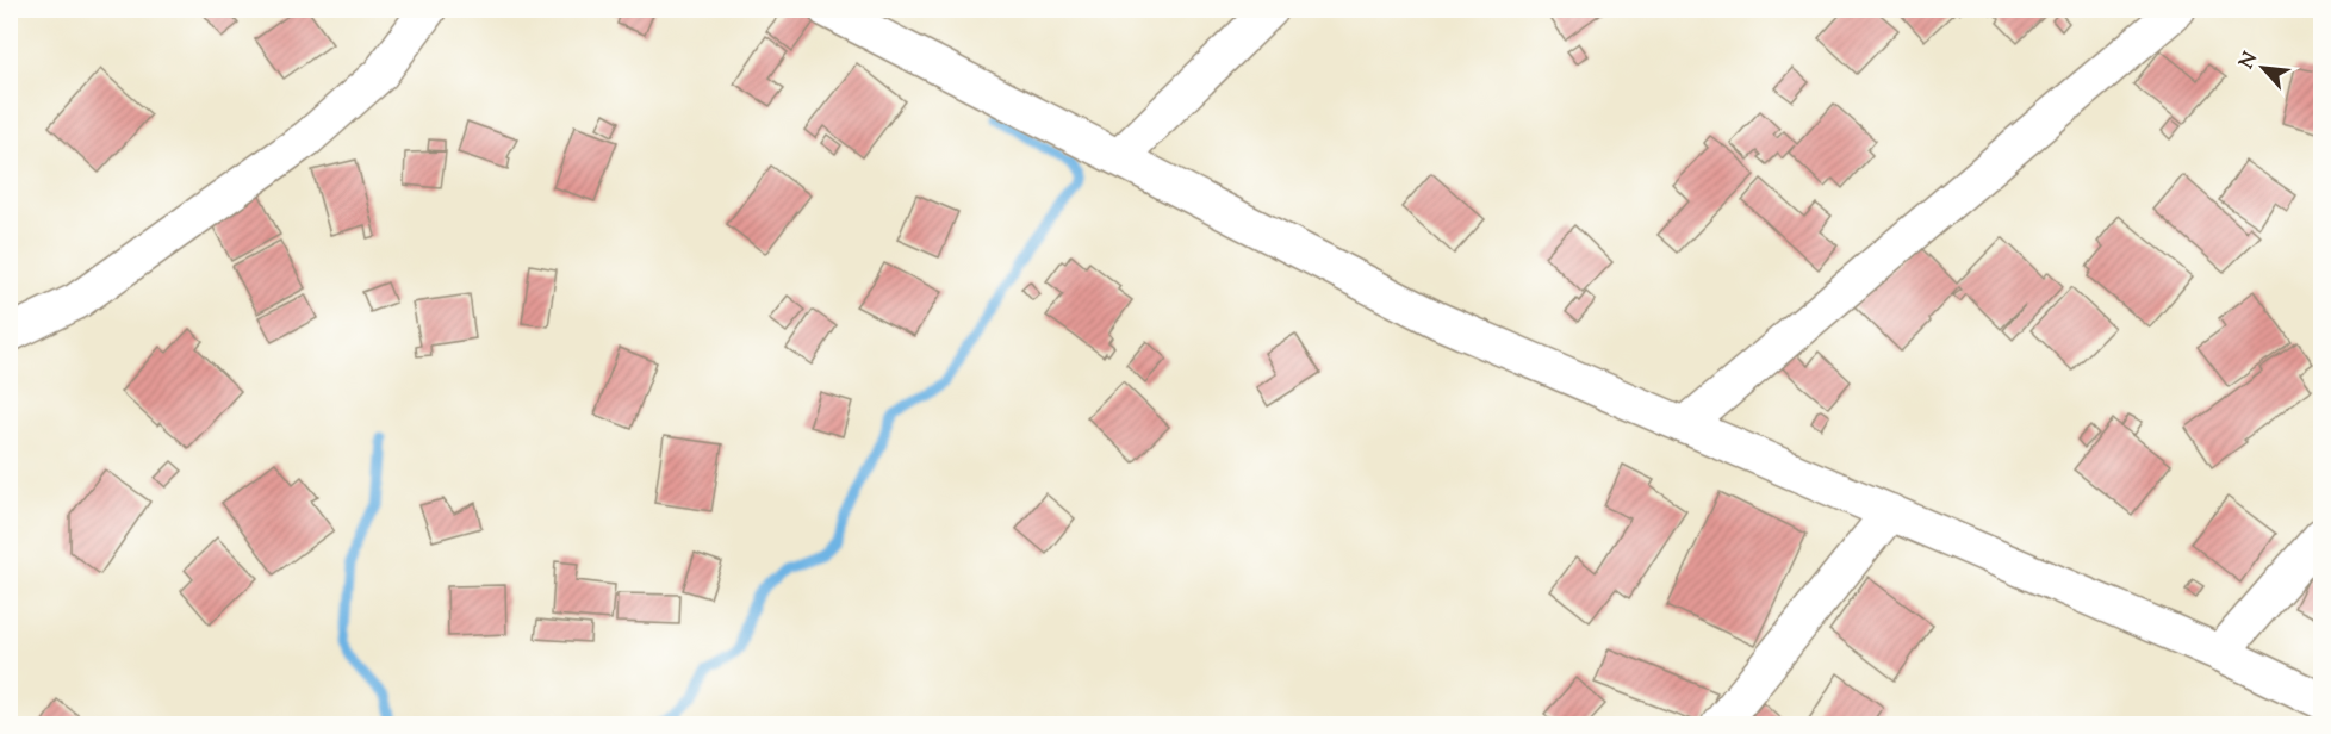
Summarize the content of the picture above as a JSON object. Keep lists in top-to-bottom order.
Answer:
{
  "north": "top left"
}
